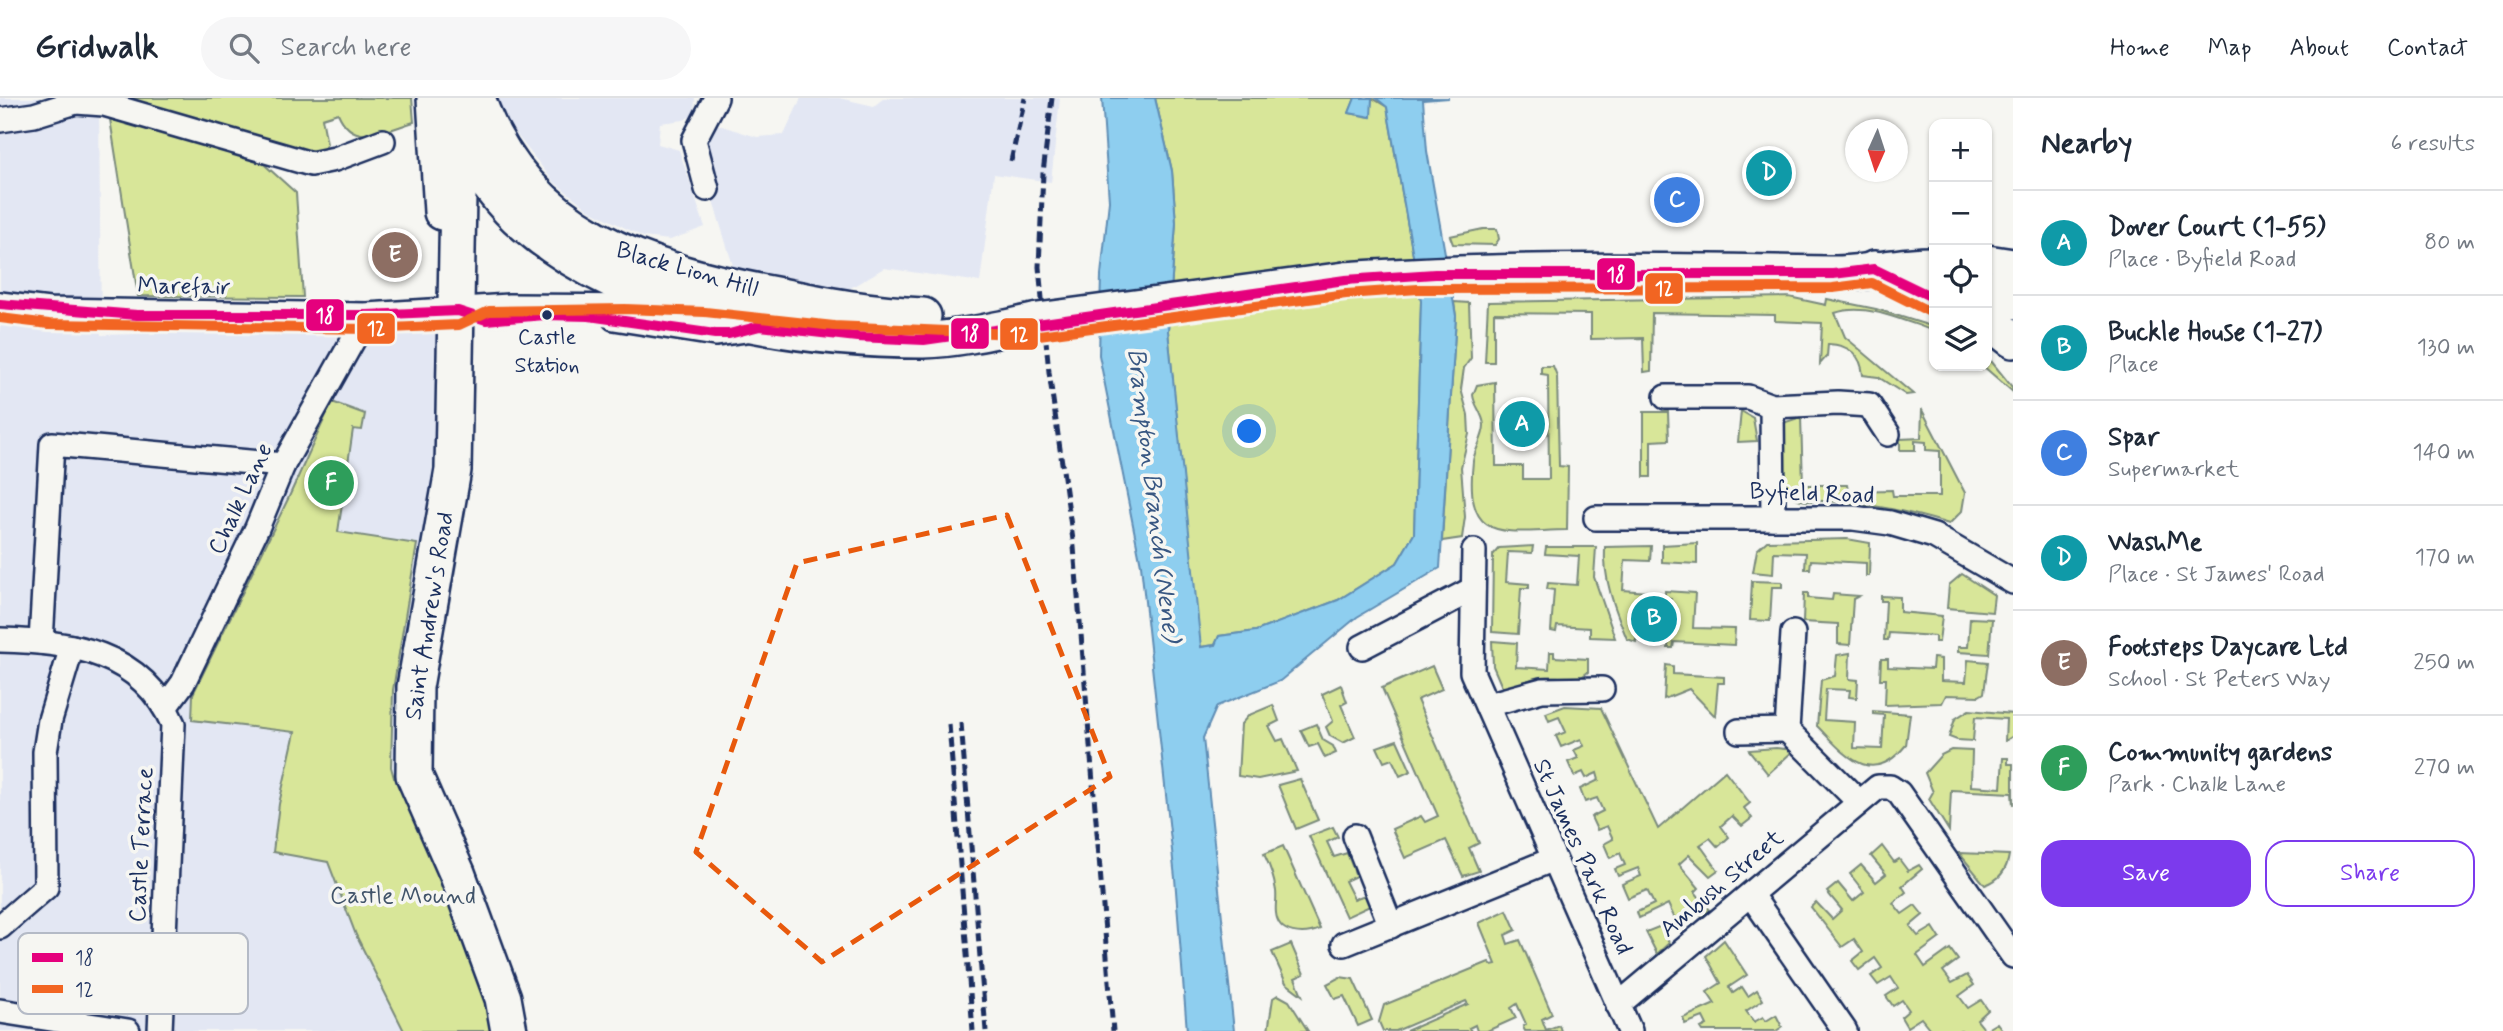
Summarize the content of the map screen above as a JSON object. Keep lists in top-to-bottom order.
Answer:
{
  "streets": {
    "main road": ["Black Lion Hill", "Saint Andrew's Road"],
    "street": [
      "Marefair",
      "Byfield Road",
      "Chalk Lane",
      "Castle Terrace",
      "St James Park Road",
      "Ambush Street"
    ]
  },
  "crossings": [
    ["Black Lion Hill", "Marefair"],
    ["Black Lion Hill", "Chalk Lane"],
    ["Black Lion Hill", "Saint Andrew's Road"],
    ["Marefair", "Chalk Lane"],
    ["Chalk Lane", "Castle Terrace"],
    ["St James Park Road", "Ambush Street"]
  ],
  "water": ["Brampton Branch (Nene)"],
  "parks": ["Castle Mound"],
  "places": ["Castle Station"],
  "lines": ["transit line 18", "transit line 12"],
  "legend": ["18", "12"],
  "north": "bottom",
  "page": {
    "header": "Gridwalk",
    "search": "Search here",
    "nav": [
      "Home",
      "Map",
      "About",
      "Contact"
    ],
    "heading": ["Nearby", "6 results"],
    "map_buttons": ["+", "−"],
    "pins": [
      "D",
      "C",
      "E",
      "A",
      "F",
      "B"
    ],
    "list": [
      {
        "mark": "A",
        "name": "Dover Court (1-55)",
        "note": "Place · Byfield Road",
        "value": "80 m"
      },
      {
        "mark": "B",
        "name": "Buckle House (1-27)",
        "note": "Place",
        "value": "130 m"
      },
      {
        "mark": "C",
        "name": "Spar",
        "note": "Supermarket",
        "value": "140 m"
      },
      {
        "mark": "D",
        "name": "WashMe",
        "note": "Place · St James' Road",
        "value": "170 m"
      },
      {
        "mark": "E",
        "name": "Footsteps Daycare Ltd",
        "note": "School · St Peters Way",
        "value": "250 m"
      },
      {
        "mark": "F",
        "name": "Community gardens",
        "note": "Park · Chalk Lane",
        "value": "270 m"
      }
    ],
    "buttons": ["Save", "Share"]
  }
}
